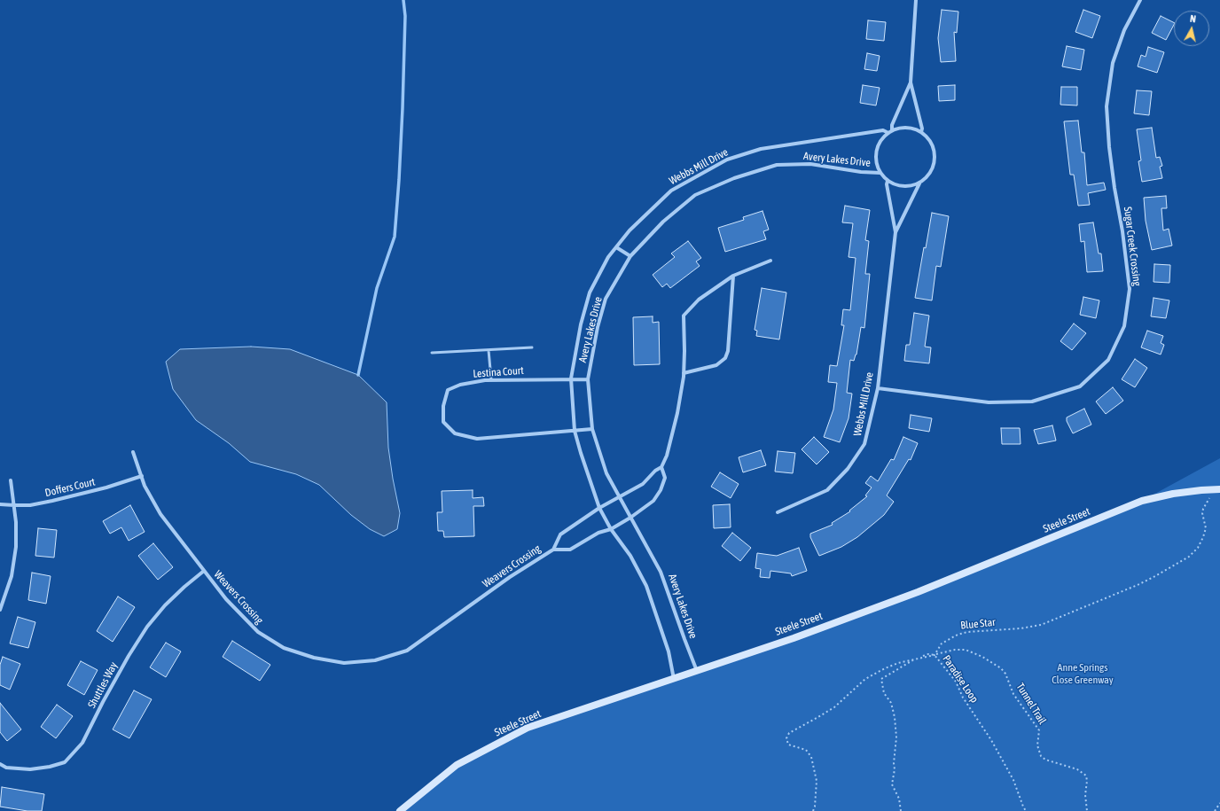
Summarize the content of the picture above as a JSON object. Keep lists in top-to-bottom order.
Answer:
{
  "streets": {
    "street": [
      "Avery Lakes Drive",
      "Webbs Mill Drive",
      "Sugar Creek Crossing",
      "Lestina Court",
      "Doffers Court",
      "Steele Street",
      "Weavers Crossing",
      "Shuttles Way"
    ],
    "path": ["Blue Star", "Paradise Loop", "Tunnel Trail"]
  },
  "crossings": [
    ["Avery Lakes Drive", "Webbs Mill Drive"],
    ["Avery Lakes Drive", "Lestina Court"],
    ["Avery Lakes Drive", "Steele Street"],
    ["Avery Lakes Drive", "Weavers Crossing"],
    ["Webbs Mill Drive", "Sugar Creek Crossing"],
    ["Webbs Mill Drive", "Lestina Court"],
    ["Doffers Court", "Weavers Crossing"],
    ["Weavers Crossing", "Shuttles Way"],
    ["Blue Star", "Paradise Loop"],
    ["Blue Star", "Tunnel Trail"],
    ["Paradise Loop", "Tunnel Trail"]
  ],
  "parks": ["Anne Springs Close Greenway"],
  "north": "top"
}
